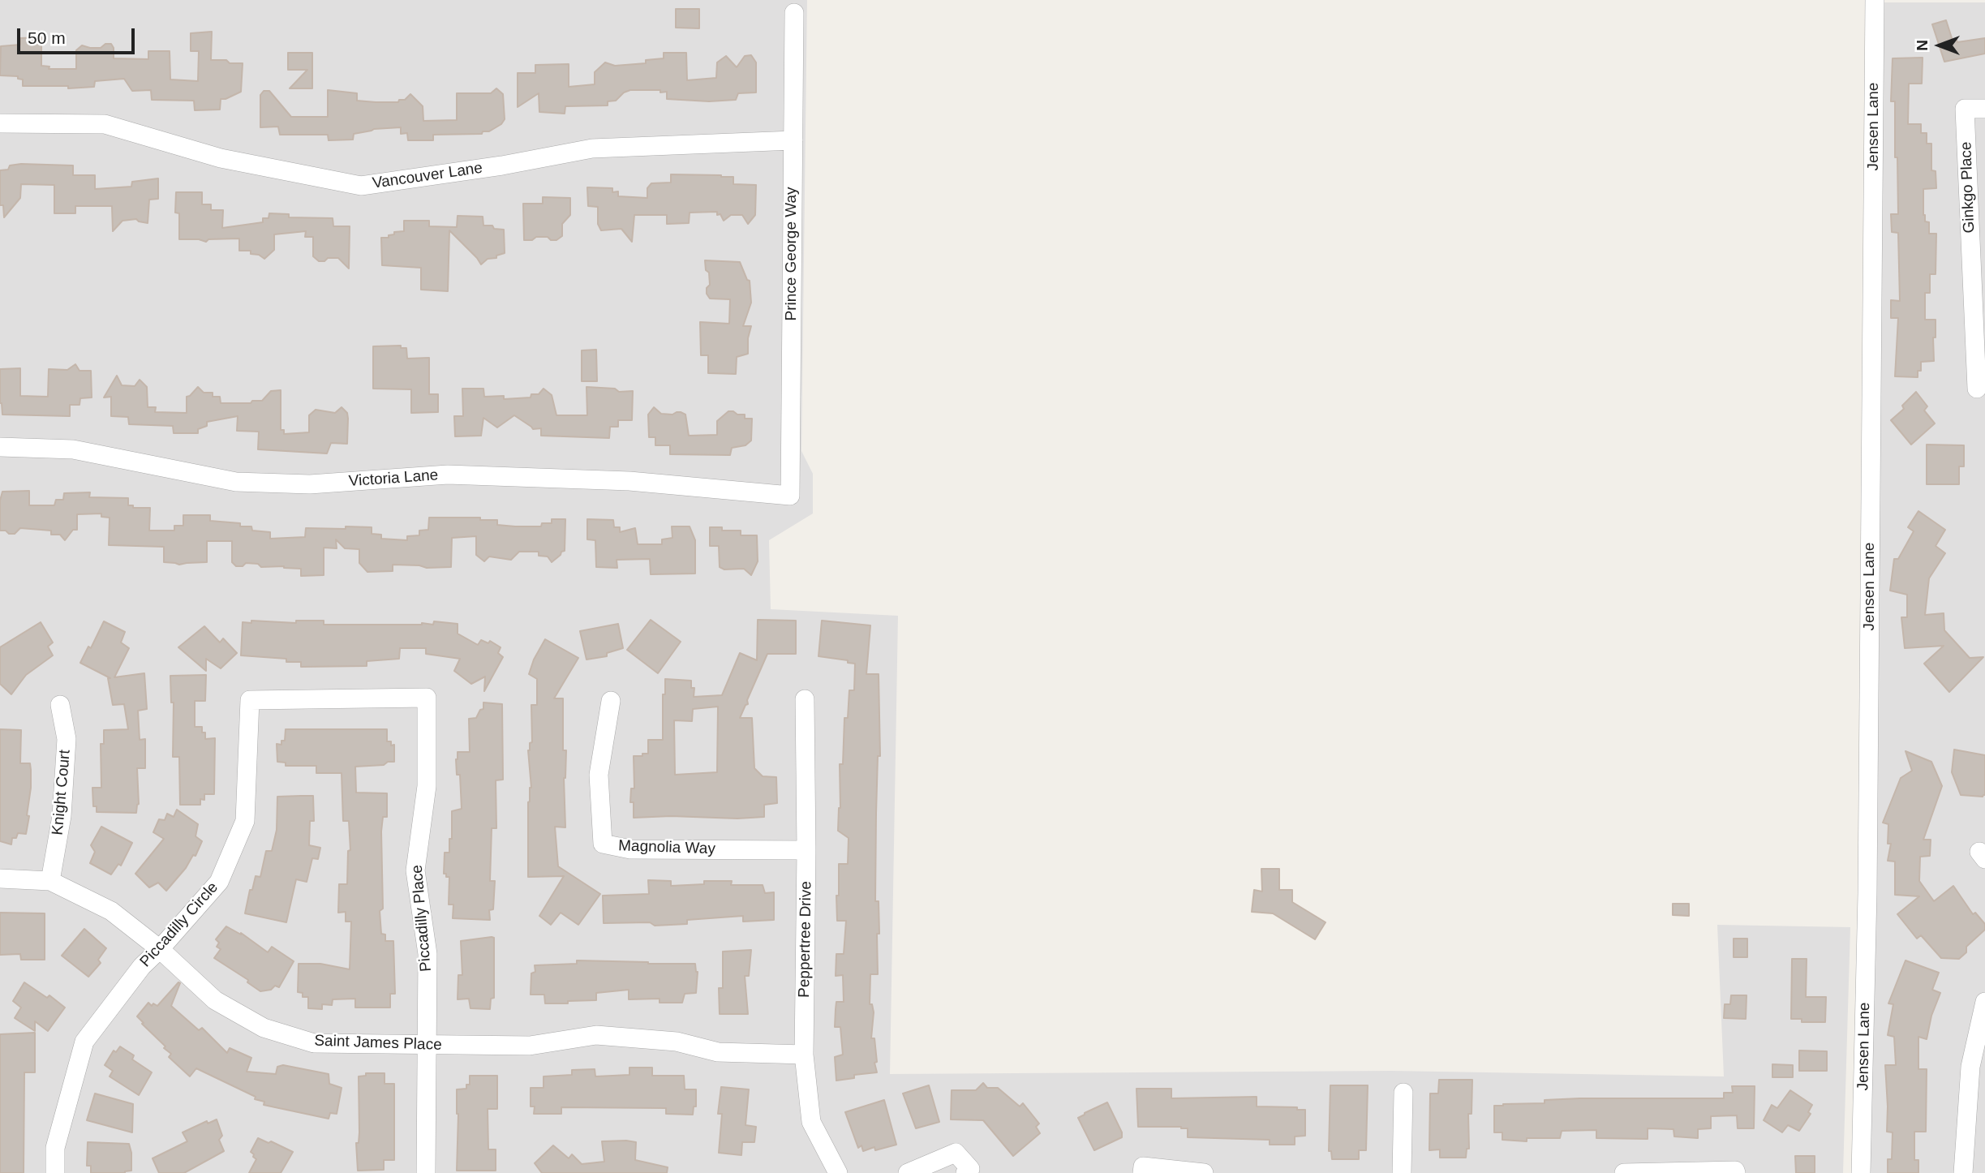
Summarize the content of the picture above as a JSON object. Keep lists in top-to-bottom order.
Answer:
{
  "streets": {
    "street": [
      "Jensen Lane",
      "Vancouver Lane",
      "Ginkgo Place",
      "Prince George Way",
      "Victoria Lane",
      "Knight Court",
      "Magnolia Way",
      "Piccadilly Place",
      "Piccadilly Circle",
      "Peppertree Drive",
      "Saint James Place"
    ]
  },
  "crossings": [
    ["Vancouver Lane", "Prince George Way"],
    ["Prince George Way", "Victoria Lane"],
    ["Knight Court", "Saint James Place"],
    ["Magnolia Way", "Peppertree Drive"],
    ["Piccadilly Place", "Piccadilly Circle"],
    ["Piccadilly Place", "Saint James Place"],
    ["Piccadilly Circle", "Saint James Place"],
    ["Peppertree Drive", "Saint James Place"]
  ],
  "scale_bar": "50 m",
  "north": "left"
}
